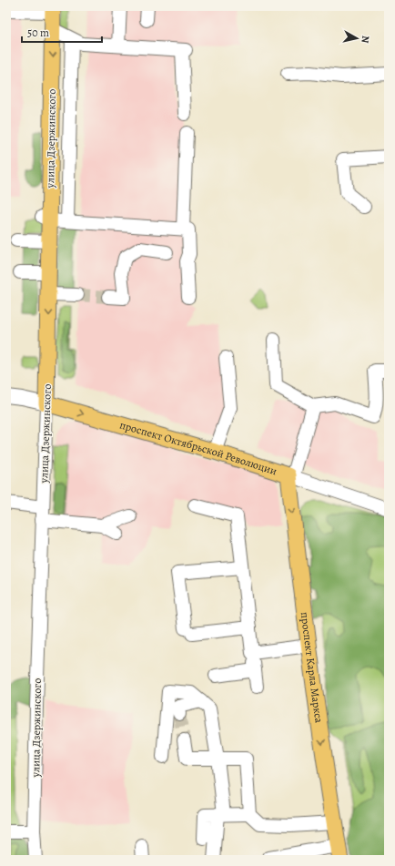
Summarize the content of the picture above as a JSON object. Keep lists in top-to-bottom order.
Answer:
{
  "streets": {
    "main road": ["улица Дзержинского", "проспект Октябрьской Революции", "проспект Карла Маркса"]
  },
  "crossings": [
    ["улица Дзержинского", "проспект Октябрьской Революции"],
    ["проспект Октябрьской Революции", "проспект Карла Маркса"]
  ],
  "one_way": ["улица Дзержинского", "проспект Карла Маркса"],
  "scale_bar": "50 m",
  "north": "right"
}
